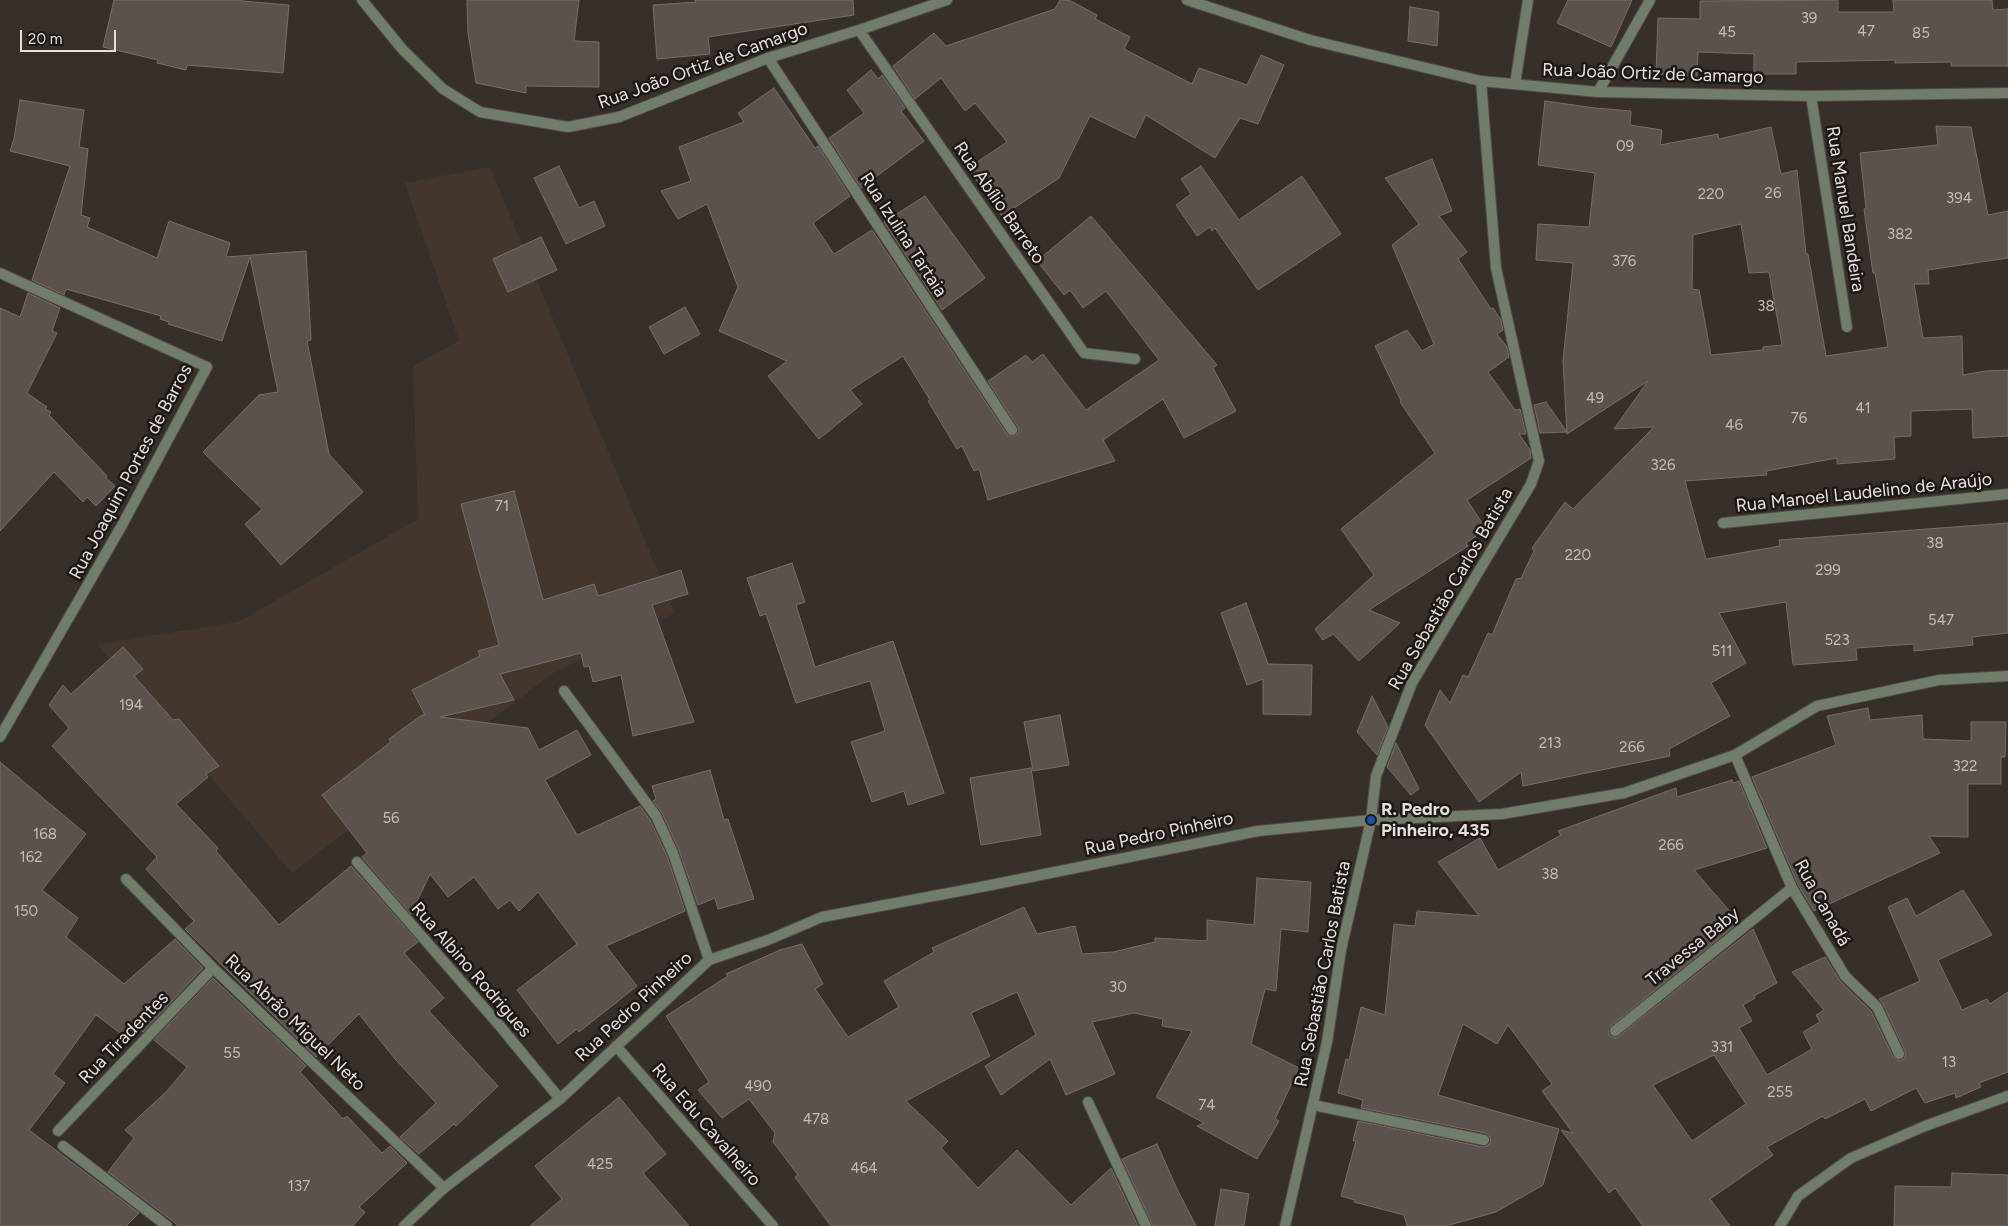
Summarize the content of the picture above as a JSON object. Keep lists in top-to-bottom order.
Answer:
{
  "streets": {
    "street": [
      "Rua João Ortiz de Camargo",
      "Rua Abílio Barreto",
      "Rua Manuel Bandeira",
      "Rua Izulina Tartaia",
      "Rua Joaquim Portes de Barros",
      "Rua Manoel Laudelino de Araújo",
      "Rua Sebastião Carlos Batista",
      "Rua Pedro Pinheiro",
      "Rua Canadá",
      "Travessa Baby",
      "Rua Albino Rodrigues",
      "Rua Abrão Miguel Neto",
      "Rua Tiradentes",
      "Rua Edu Cavalheiro"
    ]
  },
  "crossings": [
    ["Rua João Ortiz de Camargo", "Rua Abílio Barreto"],
    ["Rua João Ortiz de Camargo", "Rua Manuel Bandeira"],
    ["Rua João Ortiz de Camargo", "Rua Izulina Tartaia"],
    ["Rua João Ortiz de Camargo", "Rua Sebastião Carlos Batista"],
    ["Rua Sebastião Carlos Batista", "Rua Pedro Pinheiro"],
    ["Rua Pedro Pinheiro", "Rua Canadá"],
    ["Rua Pedro Pinheiro", "Rua Albino Rodrigues"],
    ["Rua Pedro Pinheiro", "Rua Abrão Miguel Neto"],
    ["Rua Pedro Pinheiro", "Rua Edu Cavalheiro"],
    ["Rua Canadá", "Travessa Baby"],
    ["Rua Abrão Miguel Neto", "Rua Tiradentes"]
  ],
  "places": ["R. Pedro Pinheiro, 435"],
  "house_numbers": [
    "39",
    "47",
    "45",
    "85",
    "09",
    "26",
    "220",
    "394",
    "382",
    "376",
    "38",
    "49",
    "41",
    "76",
    "46",
    "326",
    "71",
    "38",
    "220",
    "299",
    "547",
    "523",
    "511",
    "194",
    "213",
    "266",
    "322",
    "56",
    "168",
    "266",
    "162",
    "38",
    "150",
    "30",
    "331",
    "55",
    "13",
    "490",
    "255",
    "74",
    "478",
    "425",
    "464",
    "137"
  ],
  "scale_bar": "20 m"
}
